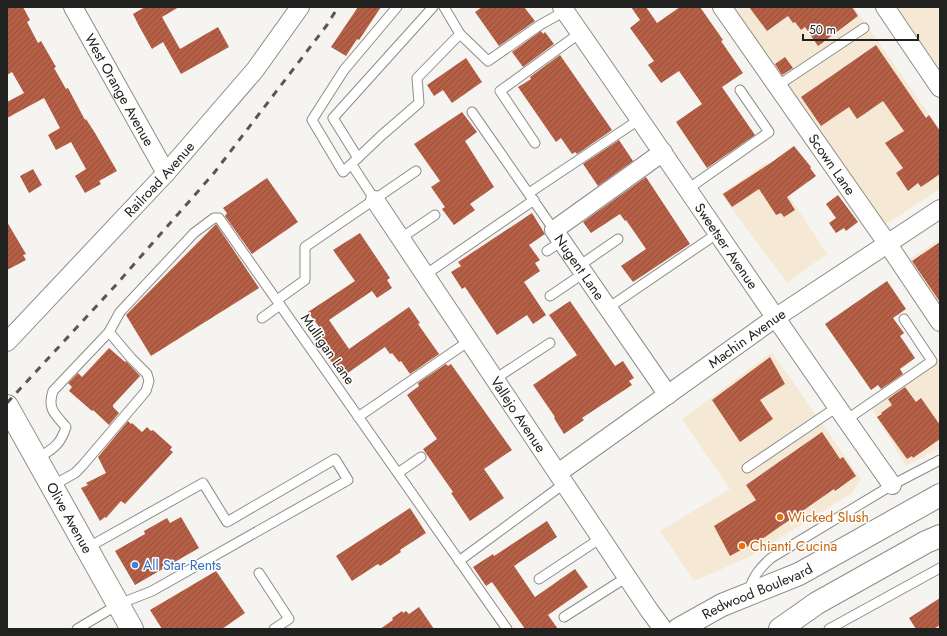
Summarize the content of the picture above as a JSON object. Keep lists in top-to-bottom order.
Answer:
{
  "streets": {
    "main road": ["Olive Avenue", "Redwood Boulevard"],
    "street": [
      "West Orange Avenue",
      "Scown Lane",
      "Railroad Avenue",
      "Sweetser Avenue",
      "Nugent Lane",
      "Machin Avenue",
      "Vallejo Avenue"
    ],
    "lane": ["Mulligan Lane"]
  },
  "crossings": [
    ["West Orange Avenue", "Railroad Avenue"],
    ["Scown Lane", "Machin Avenue"],
    ["Sweetser Avenue", "Nugent Lane"],
    ["Sweetser Avenue", "Machin Avenue"],
    ["Nugent Lane", "Machin Avenue"],
    ["Machin Avenue", "Vallejo Avenue"]
  ],
  "places": ["Wicked Slush", "Chianti Cucina", "All Star Rents"],
  "scale_bar": "50 m"
}
